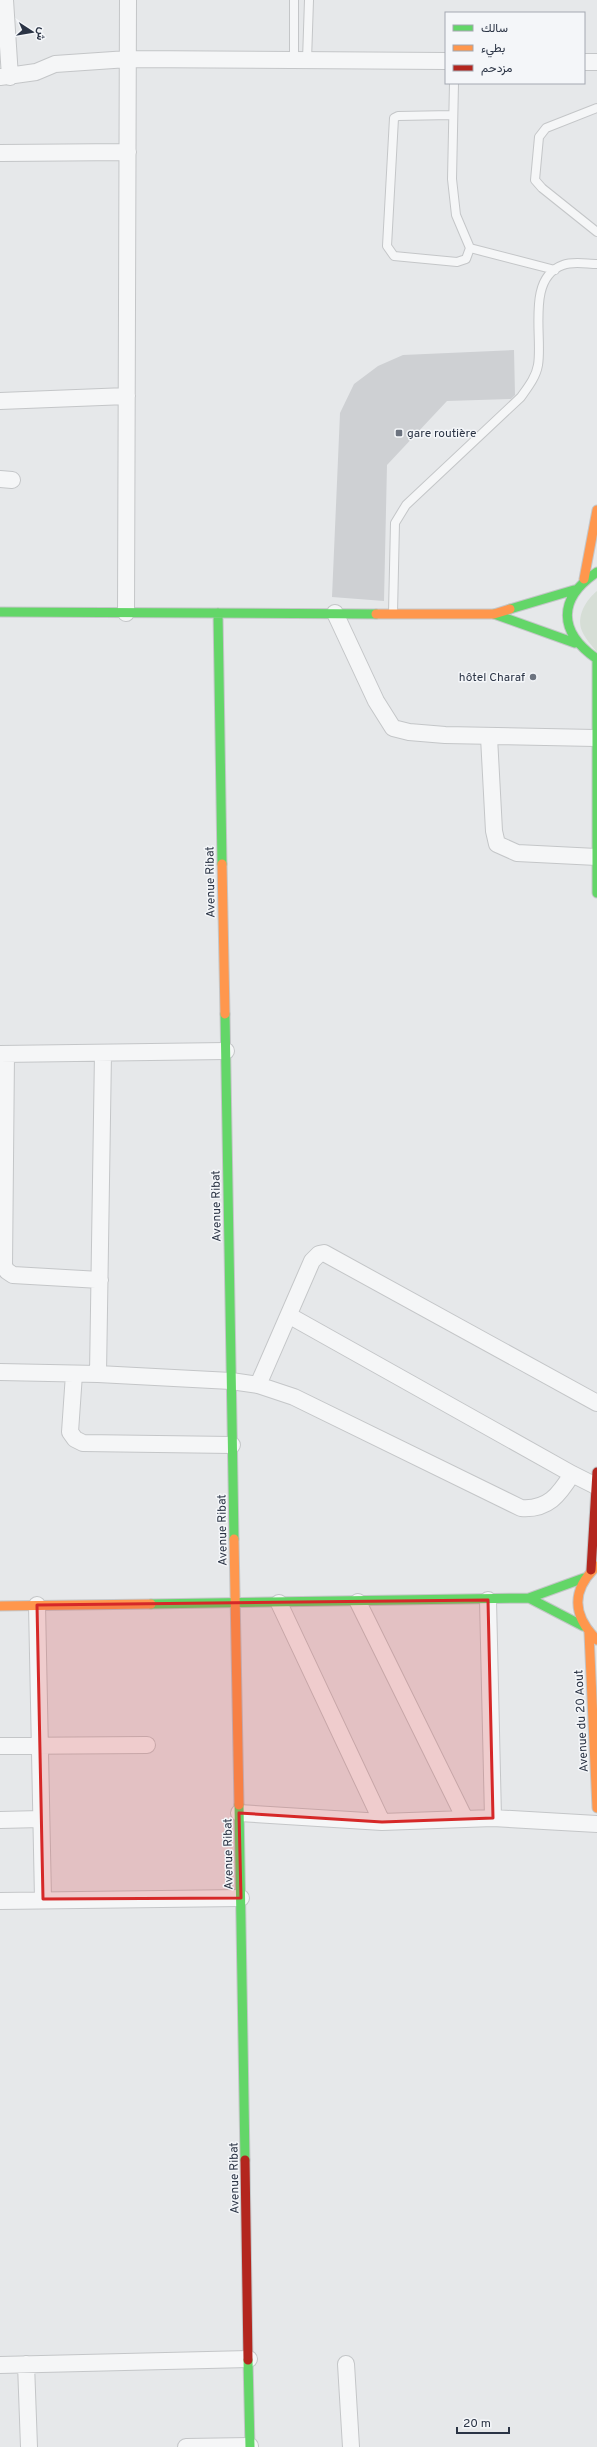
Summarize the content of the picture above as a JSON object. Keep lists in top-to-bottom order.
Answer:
{
  "streets": {
    "street": ["Avenue Ribat", "Avenue du 20 Aout"]
  },
  "places": {
    "transit": ["gare routière"],
    "other": ["hôtel Charaf"]
  },
  "legend": ["سالك", "بطيء", "مزدحم"],
  "scale_bar": "20 m",
  "north": "right"
}
